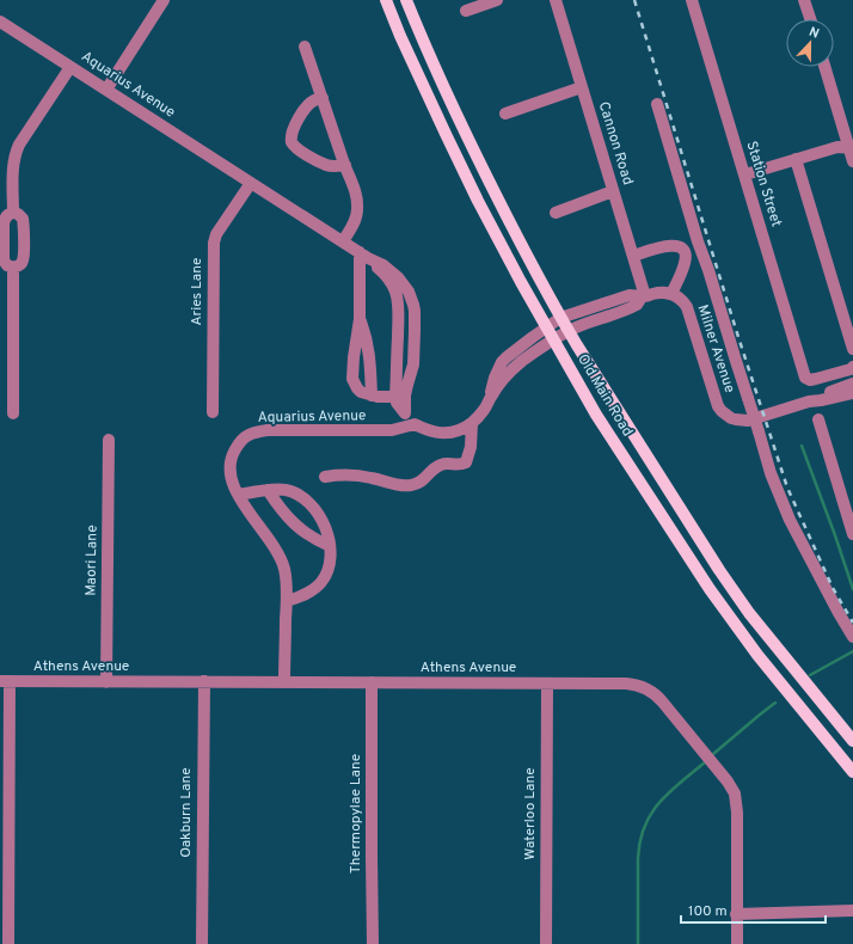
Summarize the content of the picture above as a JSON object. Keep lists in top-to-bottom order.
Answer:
{
  "streets": {
    "main road": ["Old Main Road"],
    "street": [
      "Aquarius Avenue",
      "Cannon Road",
      "Station Street",
      "Aries Lane",
      "Milner Avenue",
      "Maori Lane",
      "Athens Avenue",
      "Oakburn Lane",
      "Thermopylae Lane",
      "Waterloo Lane"
    ]
  },
  "crossings": [
    ["Aquarius Avenue", "Aries Lane"],
    ["Aquarius Avenue", "Athens Avenue"],
    ["Maori Lane", "Athens Avenue"],
    ["Athens Avenue", "Oakburn Lane"],
    ["Athens Avenue", "Thermopylae Lane"],
    ["Athens Avenue", "Waterloo Lane"]
  ],
  "scale_bar": "100 m",
  "north": "top"
}
